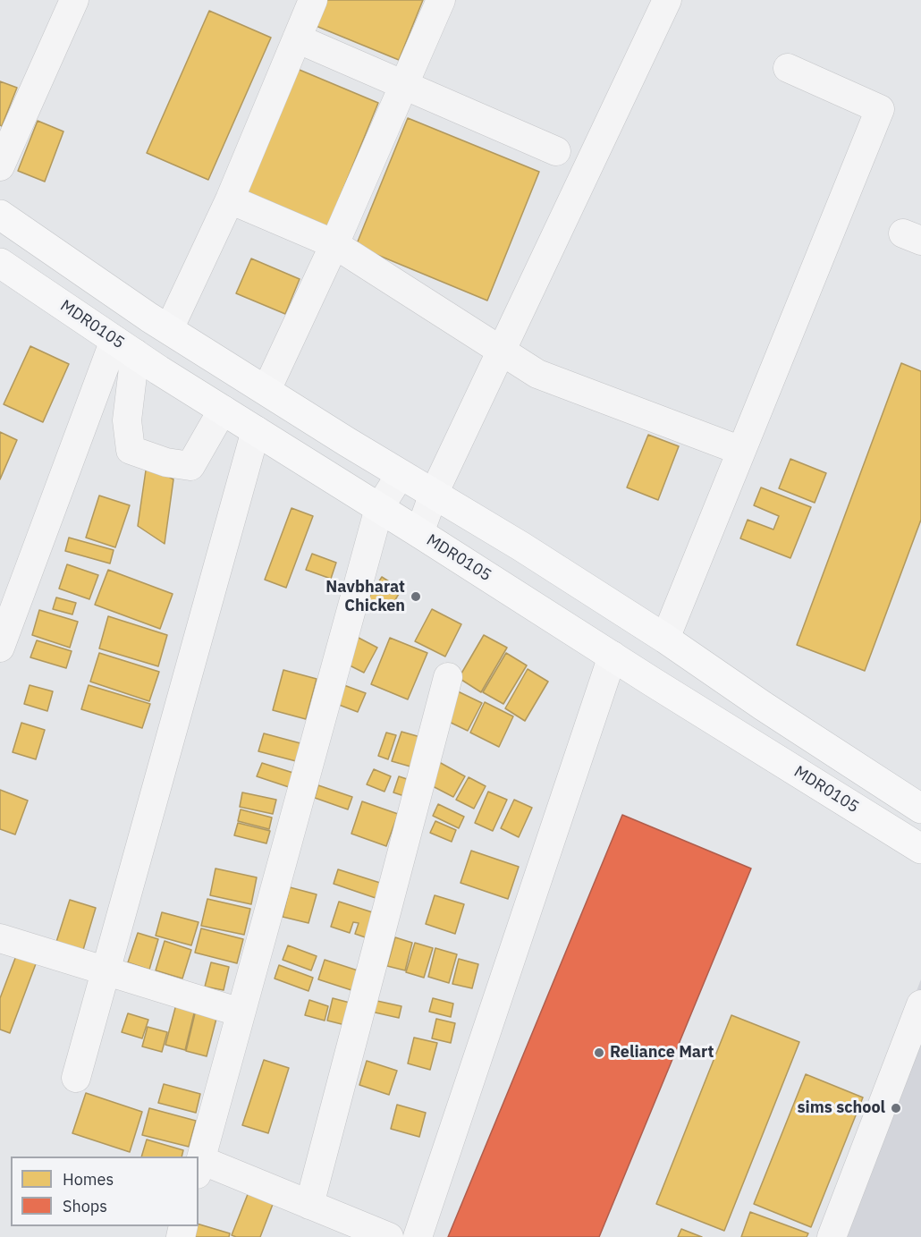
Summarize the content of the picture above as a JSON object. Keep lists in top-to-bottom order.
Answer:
{
  "streets": {
    "main road": ["MDR0105"]
  },
  "places": ["Navbharat Chicken", "Reliance Mart", "sims school"],
  "legend": ["Homes", "Shops"]
}
